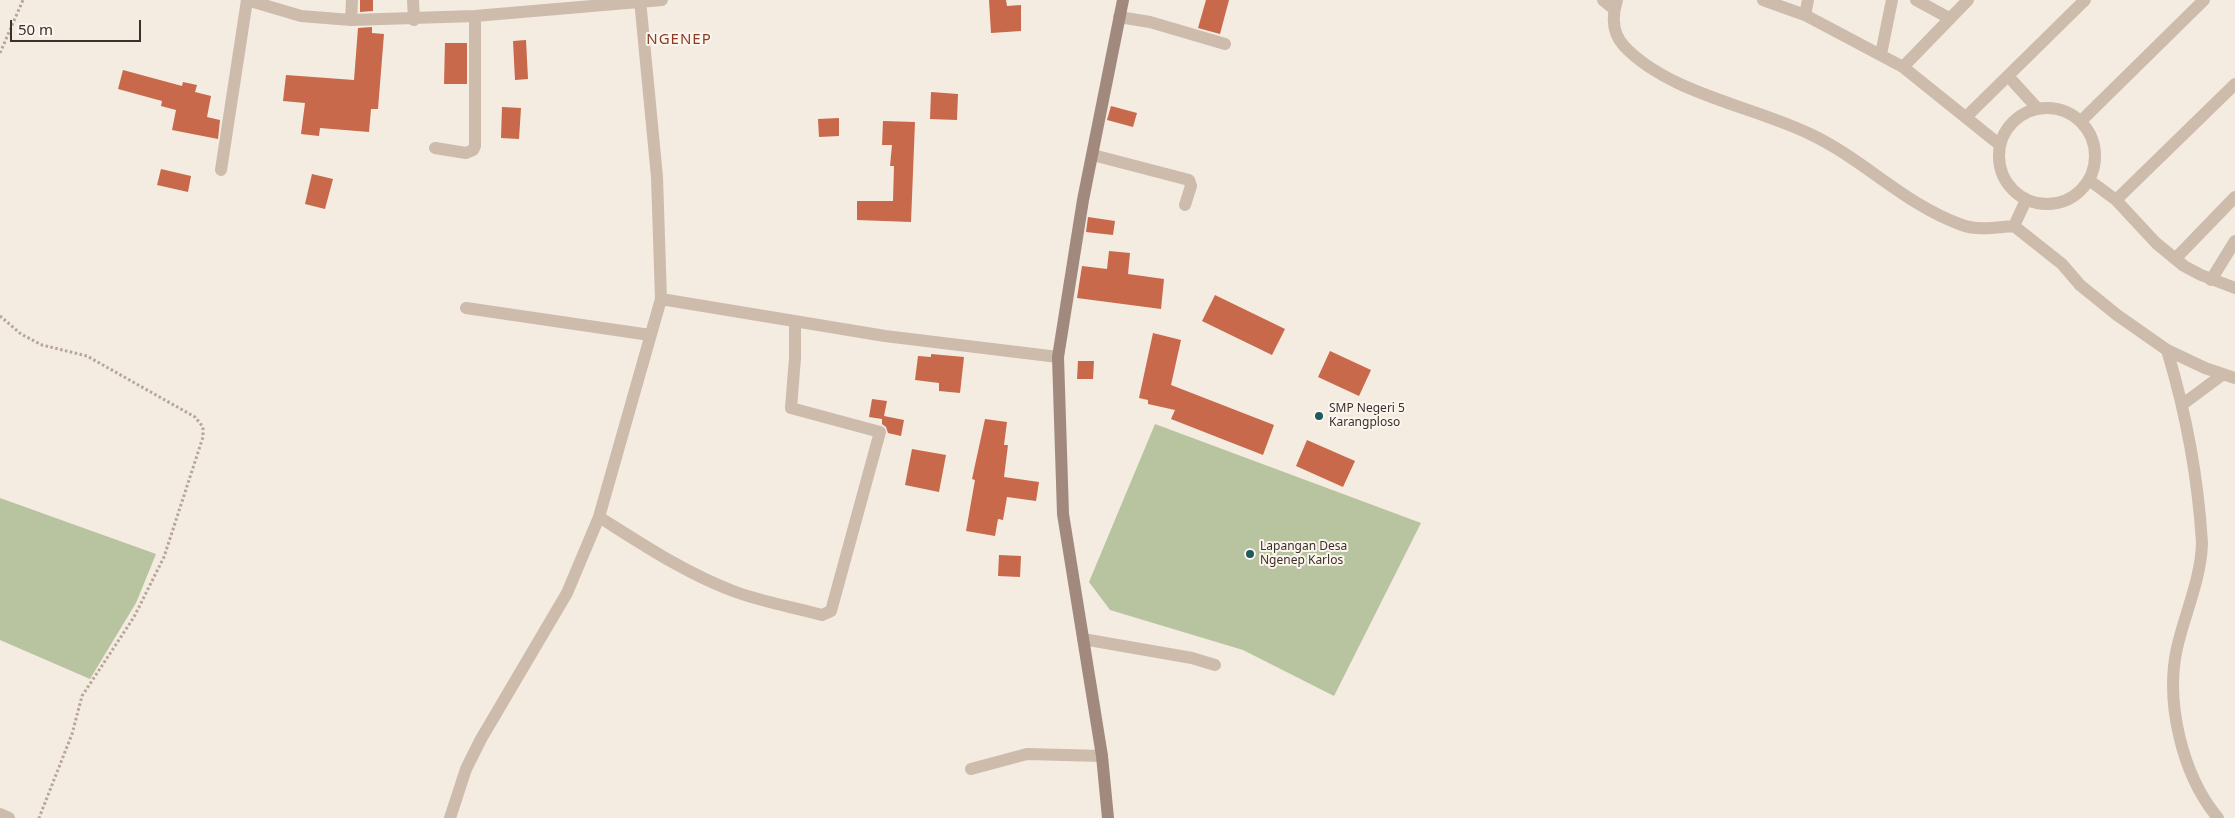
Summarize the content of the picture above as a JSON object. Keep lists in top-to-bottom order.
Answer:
{
  "districts": ["NGENEP"],
  "places": ["SMP Negeri 5 Karangploso", "Lapangan Desa Ngenep Karlos"],
  "scale_bar": "50 m"
}
